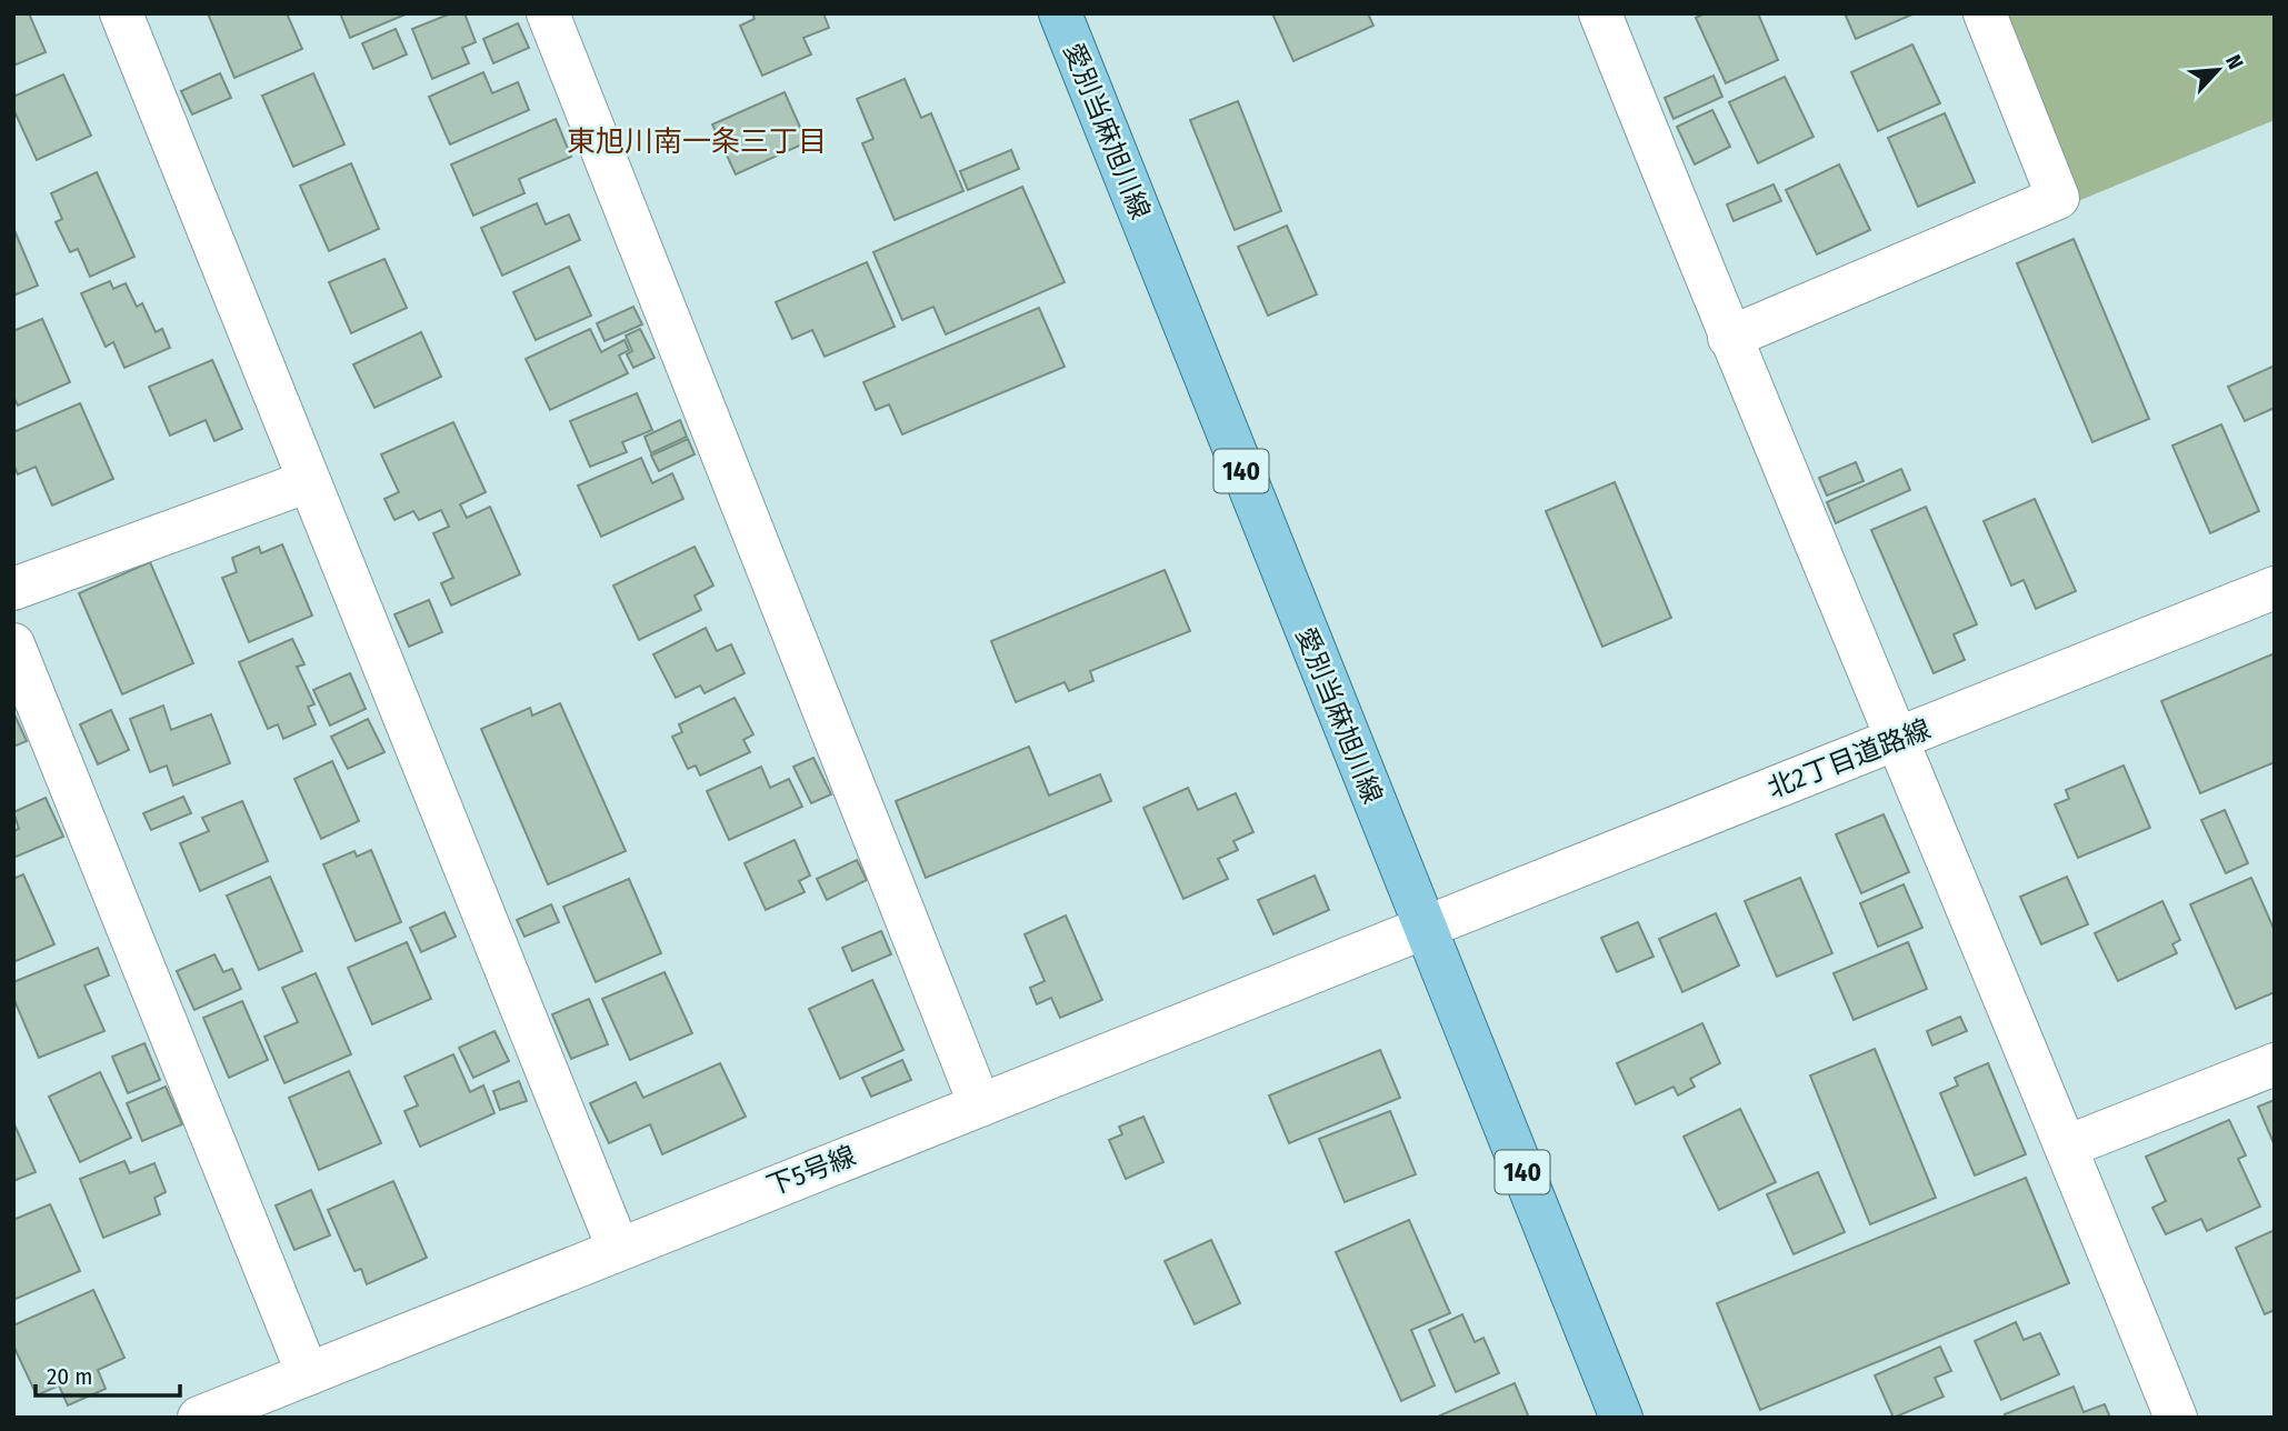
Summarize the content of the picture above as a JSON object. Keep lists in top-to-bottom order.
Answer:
{
  "streets": {
    "main road": ["愛別当麻旭川線", "140"],
    "street": ["北2丁目道路線", "下5号線"]
  },
  "crossings": [
    ["愛別当麻旭川線", "北2丁目道路線"],
    ["愛別当麻旭川線", "下5号線"],
    ["北2丁目道路線", "下5号線"]
  ],
  "districts": ["東旭川南一条三丁目"],
  "scale_bar": "20 m",
  "north": "top right"
}
